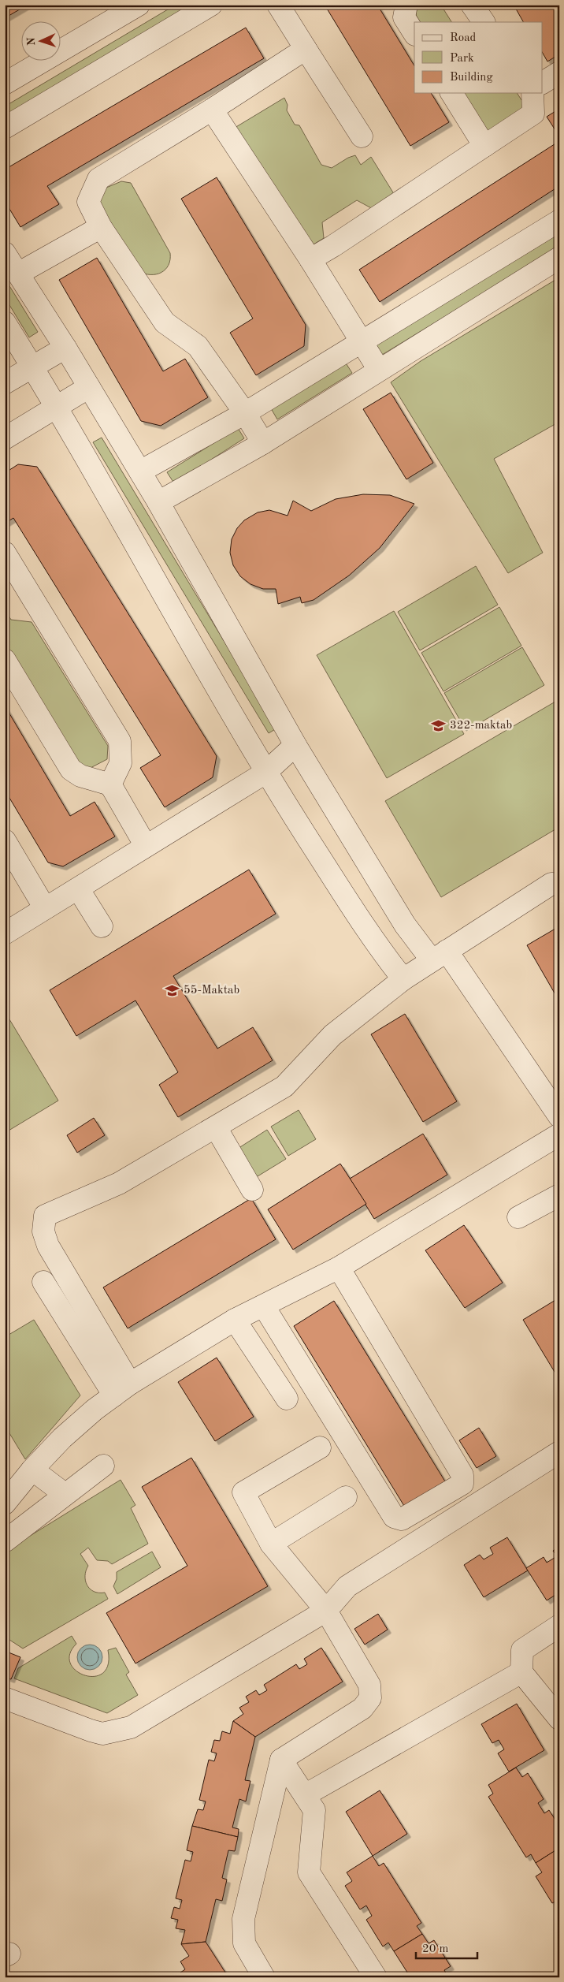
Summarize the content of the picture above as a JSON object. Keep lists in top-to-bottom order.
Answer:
{
  "places": {
    "school or university": ["322-maktab", "55-Maktab"]
  },
  "legend": ["Road", "Park", "Building"],
  "scale_bar": "20 m",
  "north": "left"
}
